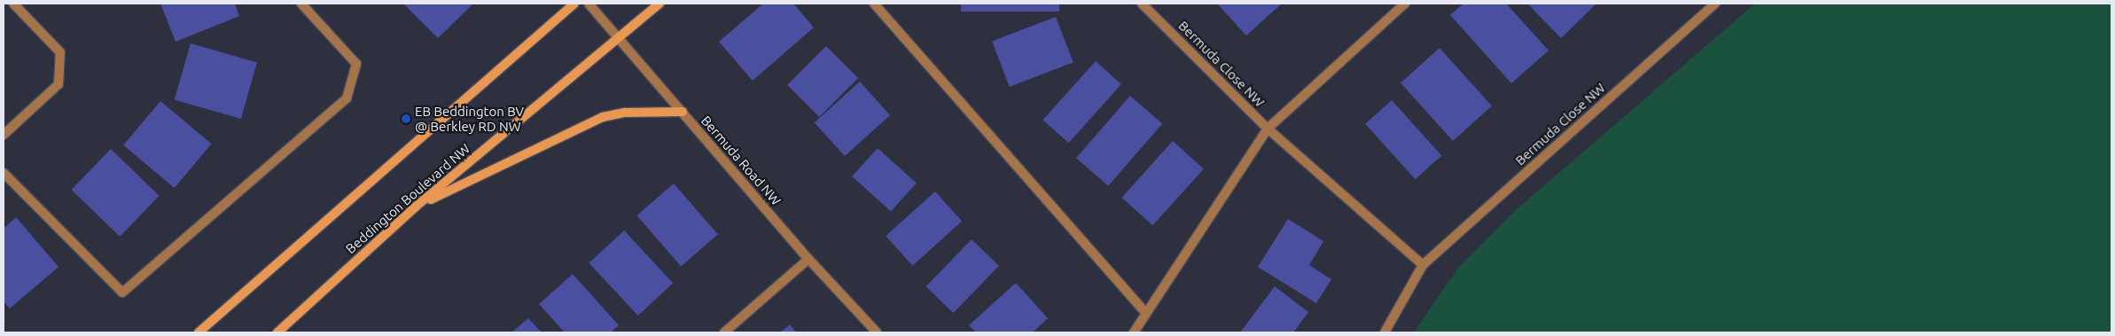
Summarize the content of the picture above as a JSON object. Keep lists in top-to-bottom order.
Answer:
{
  "streets": {
    "main road": ["Beddington Boulevard NW"],
    "street": ["Bermuda Close NW", "Bermuda Road NW"]
  },
  "crossings": [
    ["Bermuda Road NW", "Beddington Boulevard NW"]
  ],
  "places": ["EB Beddington BV @ Berkley RD NW"]
}
